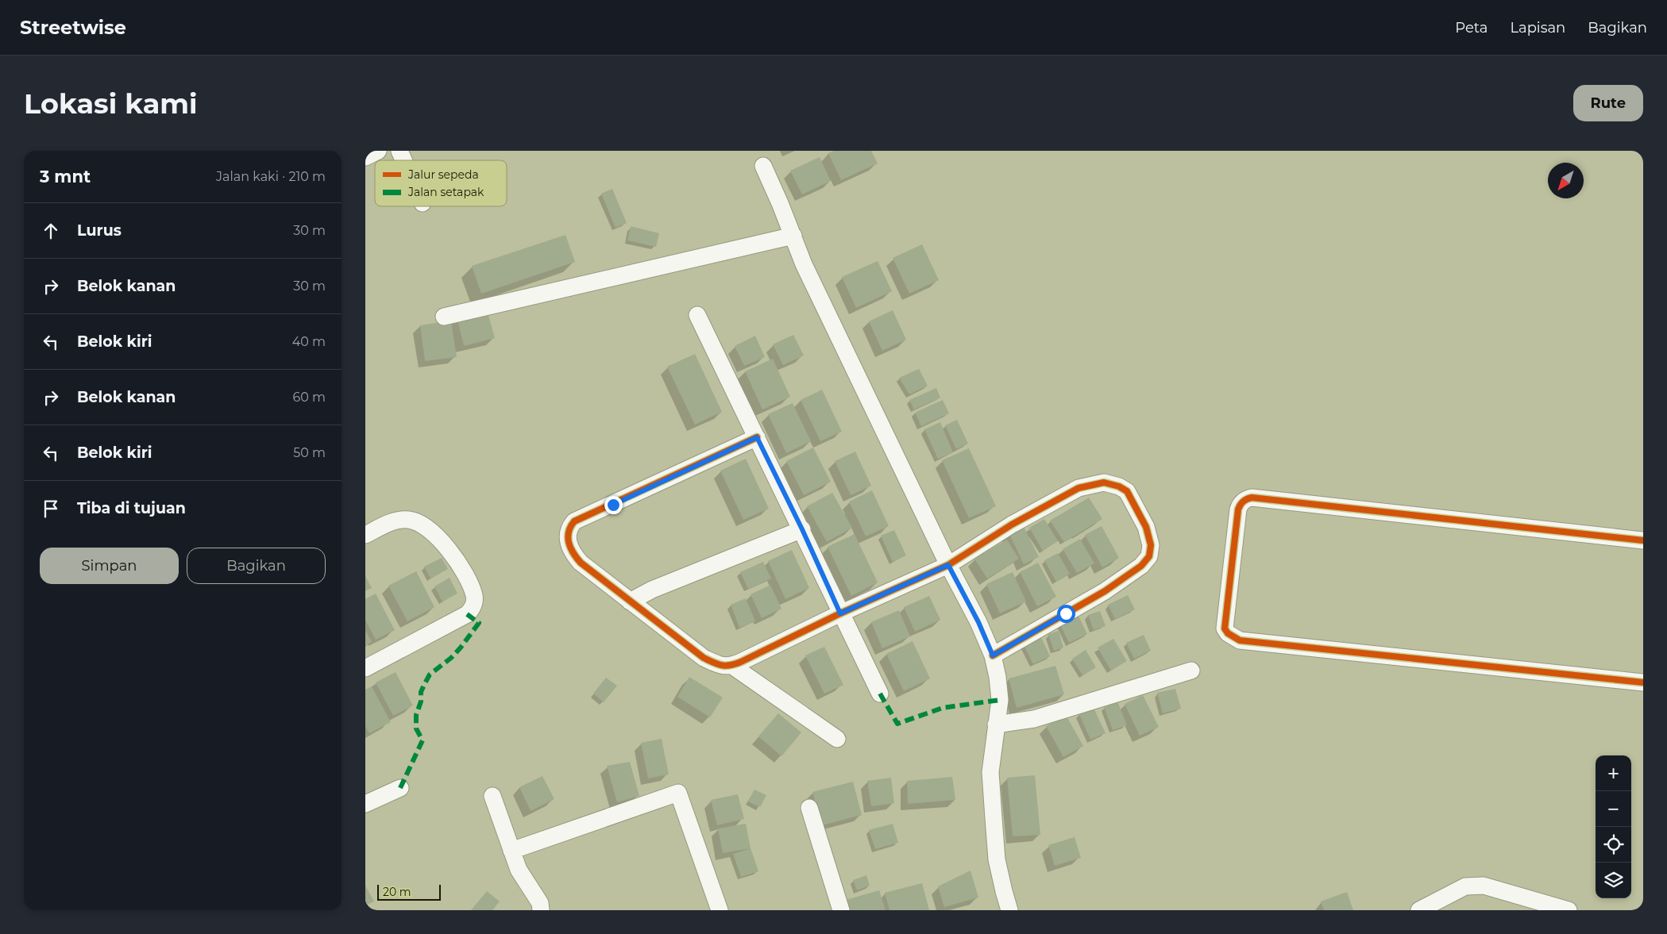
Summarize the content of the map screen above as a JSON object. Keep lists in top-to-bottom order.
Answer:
{
  "legend": ["Jalur sepeda", "Jalan setapak"],
  "scale_bar": "20 m",
  "north": "bottom left",
  "page": {
    "header": "Streetwise",
    "nav": ["Peta", "Lapisan", "Bagikan"],
    "buttons": [
      "Rute",
      ["Simpan", "Bagikan"]
    ],
    "title": "Lokasi kami",
    "heading": ["3 mnt", "Jalan kaki · 210 m"],
    "list": [
      ["Lurus", "30 m"],
      ["Belok kanan", "30 m"],
      ["Belok kiri", "40 m"],
      ["Belok kanan", "60 m"],
      ["Belok kiri", "50 m"],
      "Tiba di tujuan"
    ],
    "map_buttons": ["+", "−"],
    "scale": "20 m"
  }
}
